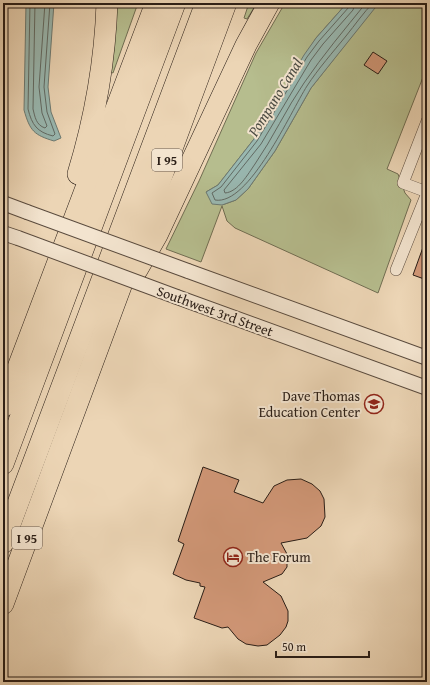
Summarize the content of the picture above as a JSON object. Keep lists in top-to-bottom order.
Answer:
{
  "streets": {
    "highway": ["I 95"],
    "street": ["Southwest 3rd Street"]
  },
  "water": ["Pompano Canal"],
  "places": {
    "school or university": ["Dave Thomas Education Center"],
    "hotel": ["The Forum"]
  },
  "scale_bar": "50 m"
}
